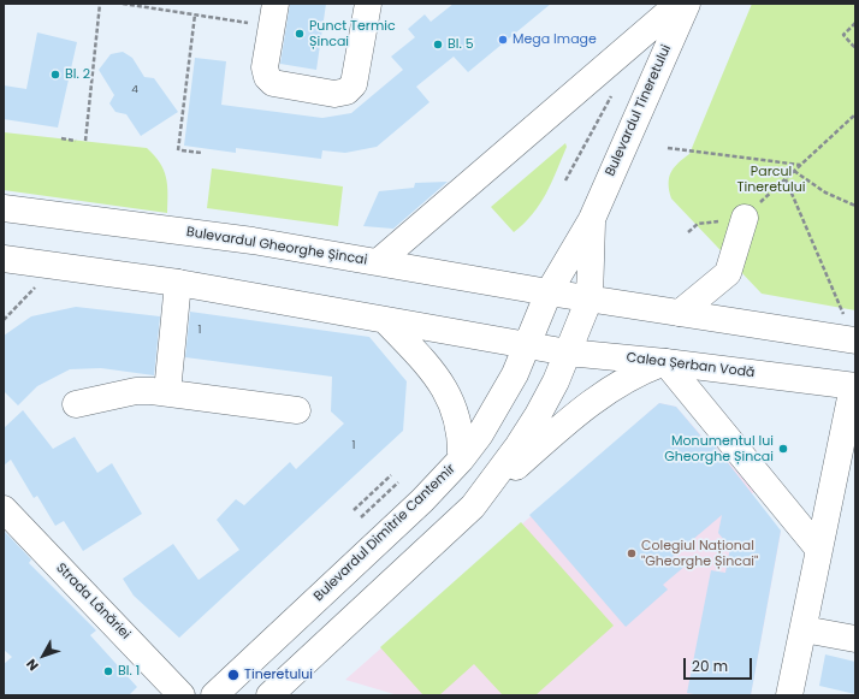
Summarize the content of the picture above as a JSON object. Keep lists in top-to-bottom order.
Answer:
{
  "streets": {
    "main road": [
      "Bulevardul Tineretului",
      "Bulevardul Gheorghe Șincai",
      "Calea Șerban Vodă",
      "Bulevardul Dimitrie Cantemir",
      "Strada Lânăriei"
    ]
  },
  "crossings": [
    ["Bulevardul Tineretului", "Bulevardul Gheorghe Șincai"],
    ["Bulevardul Tineretului", "Bulevardul Dimitrie Cantemir"],
    ["Bulevardul Gheorghe Șincai", "Bulevardul Dimitrie Cantemir"],
    ["Calea Șerban Vodă", "Bulevardul Dimitrie Cantemir"]
  ],
  "parks": ["Parcul Tineretului"],
  "places": [
    "Punct Termic Șincai",
    "Mega Image",
    "Bl. 5",
    "Bl. 2",
    "Monumentul lui Gheorghe Șincai",
    "Colegiul Național \"Gheorghe Șincai\"",
    "Bl. 1",
    "Tineretului"
  ],
  "house_numbers": ["4", "1", "1"],
  "scale_bar": "20 m",
  "north": "bottom left"
}
